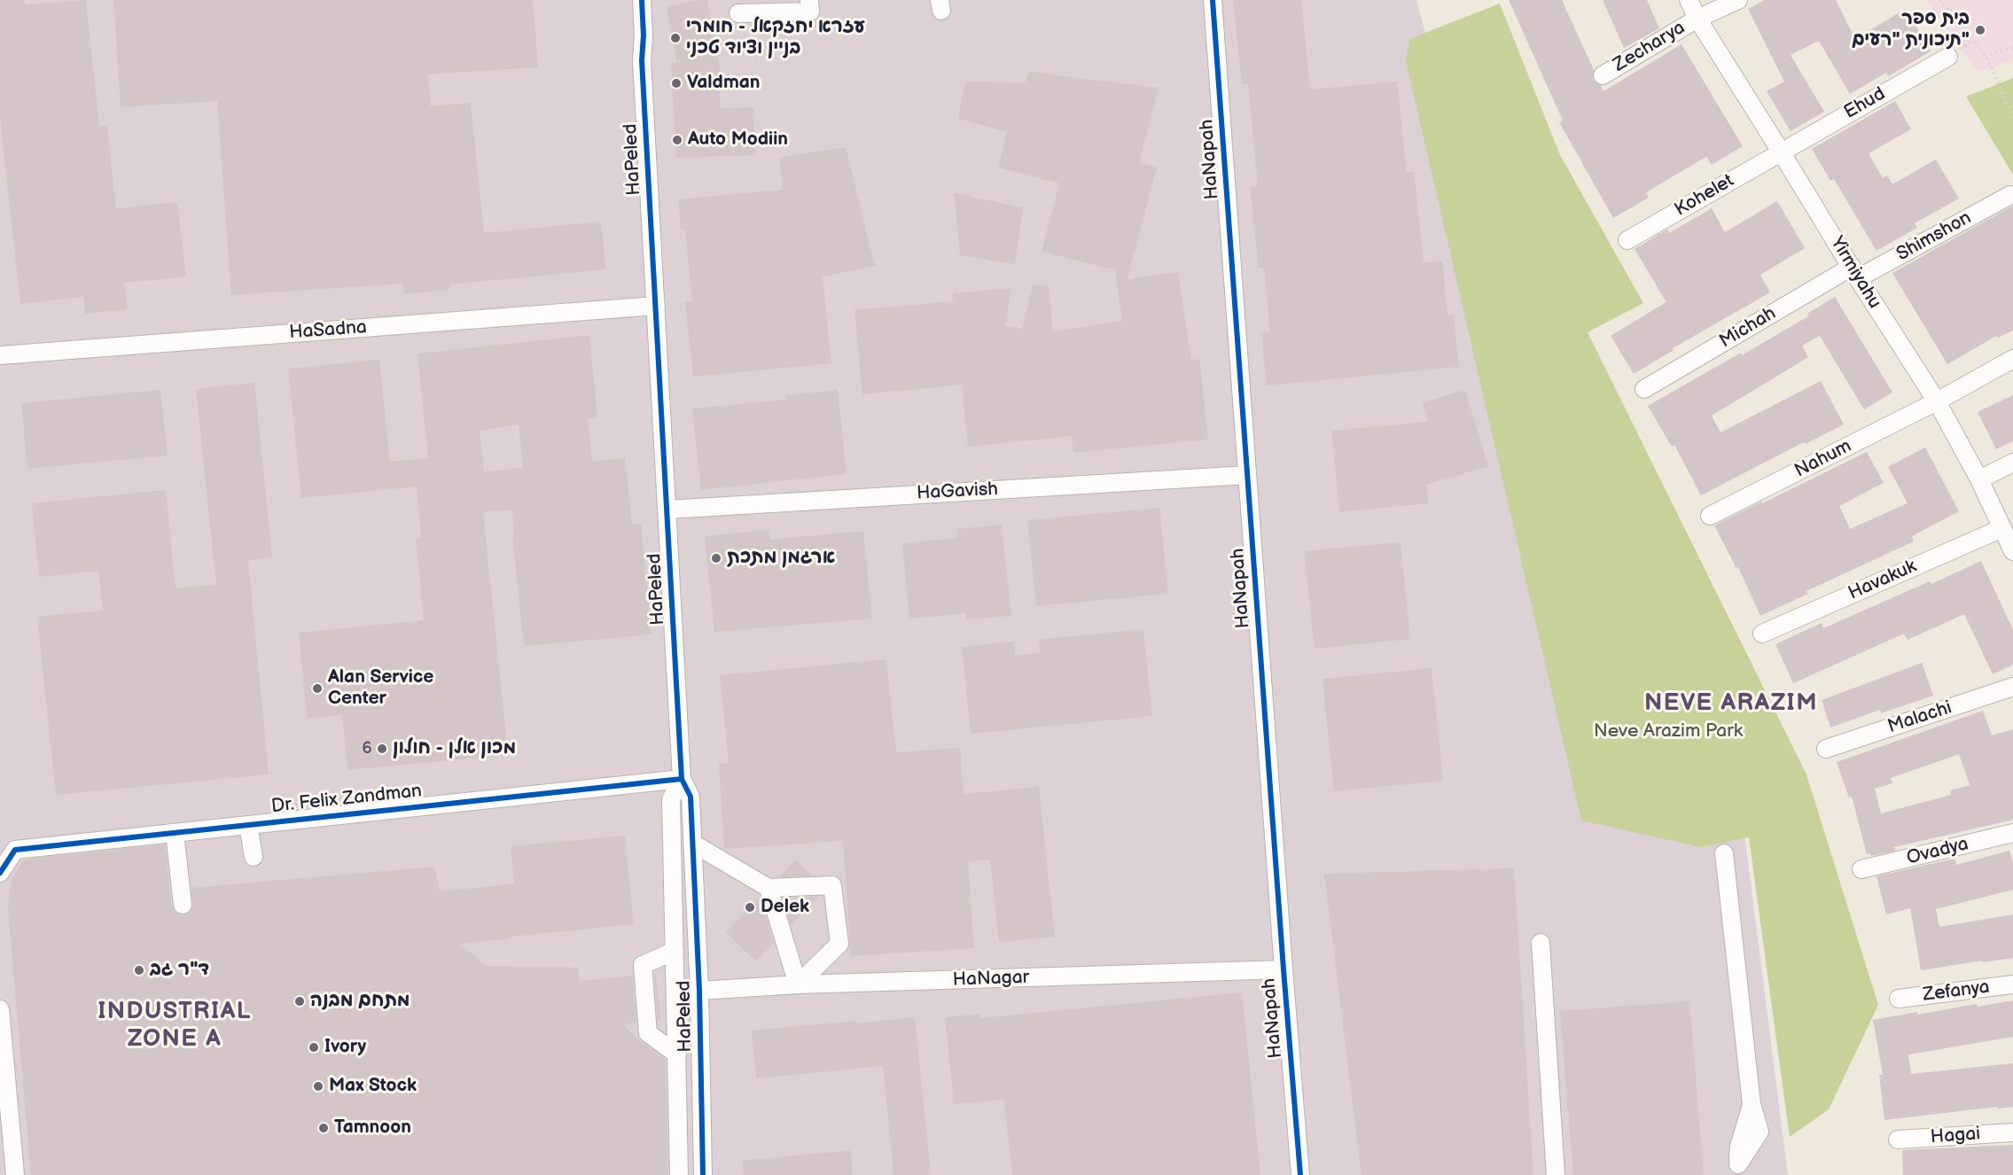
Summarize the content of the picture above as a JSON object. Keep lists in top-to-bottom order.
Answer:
{
  "streets": {
    "street": [
      "Zecharya",
      "Ehud",
      "HaPeled",
      "HaNapah",
      "Kohelet",
      "Shimshon",
      "Yirmiyahu",
      "Michah",
      "HaSadna",
      "Nahum",
      "HaGavish",
      "Havakuk",
      "Malachi",
      "Dr. Felix Zandman",
      "Ovadya",
      "HaNagar",
      "Zefanya",
      "Hagai"
    ]
  },
  "crossings": [
    ["Zecharya", "Yirmiyahu"],
    ["Ehud", "Kohelet"],
    ["Ehud", "Yirmiyahu"],
    ["HaPeled", "HaSadna"],
    ["HaPeled", "HaGavish"],
    ["HaPeled", "Dr. Felix Zandman"],
    ["HaPeled", "HaNagar"],
    ["HaNapah", "HaGavish"],
    ["HaNapah", "HaNagar"],
    ["Kohelet", "Yirmiyahu"],
    ["Shimshon", "Yirmiyahu"],
    ["Shimshon", "Michah"],
    ["Yirmiyahu", "Michah"],
    ["Yirmiyahu", "Nahum"],
    ["Yirmiyahu", "Havakuk"]
  ],
  "districts": ["NEVE ARAZIM", "INDUSTRIAL ZONE A"],
  "parks": ["Neve Arazim Park"],
  "places": [
    "בית ספר תיכונית \"רעים\"",
    "עזרא יחזקאל - חומרי בניין וציוד טכני",
    "Valdman",
    "Auto Modiin",
    "ארגמן מתכת",
    "Alan Service Center",
    "מכון אלן - חולון",
    "Delek",
    "ד\"ר גב",
    "מתחם מבנה",
    "Ivory",
    "Max Stock",
    "Tamnoon"
  ],
  "house_numbers": ["6"]
}
